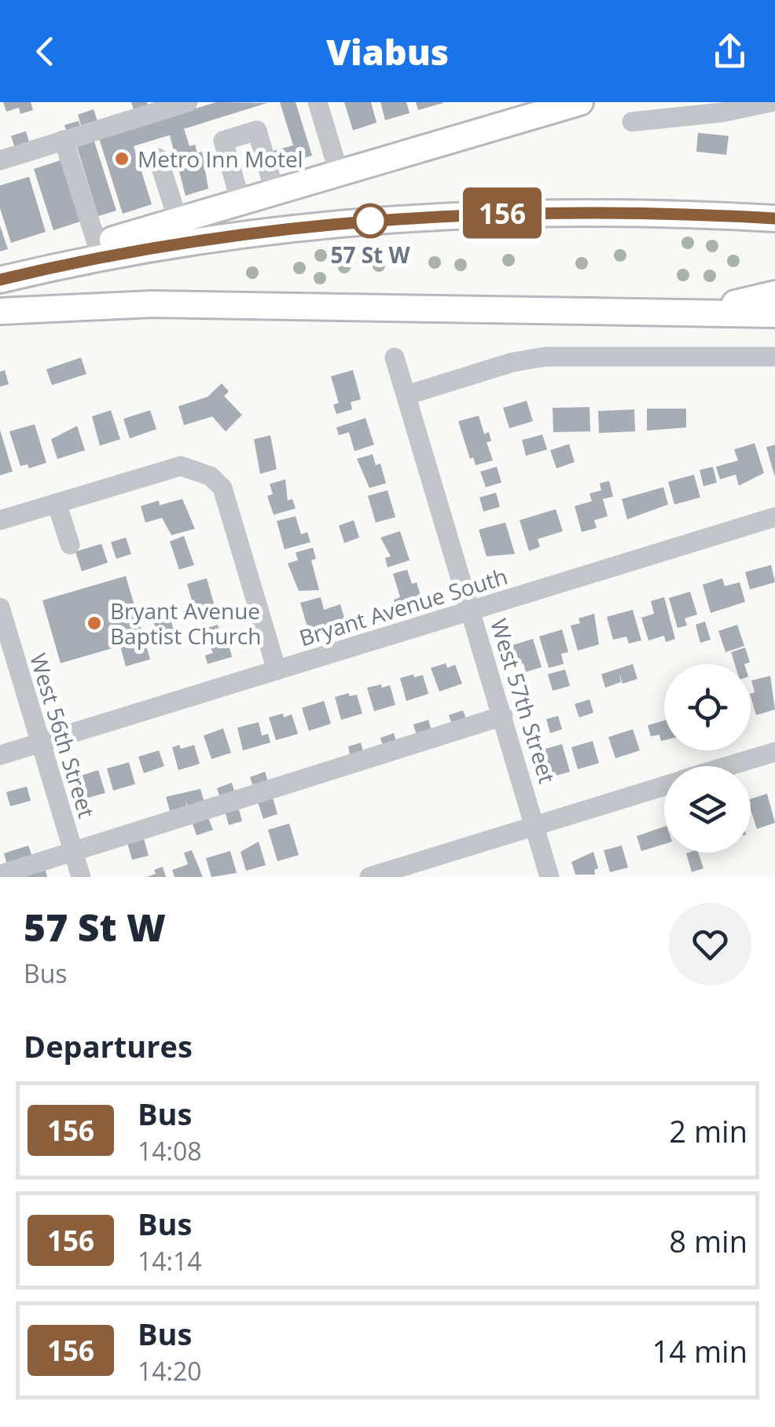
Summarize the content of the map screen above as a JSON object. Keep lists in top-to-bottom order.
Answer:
{
  "streets": {
    "street": ["Bryant Avenue South", "West 57th Street", "West 56th Street"]
  },
  "crossings": [
    ["Bryant Avenue South", "West 57th Street"],
    ["Bryant Avenue South", "West 56th Street"]
  ],
  "places": ["Metro Inn Motel", "57 St W", "Bryant Avenue Baptist Church"],
  "lines": ["bus line 156"],
  "page": {
    "header": "Viabus",
    "on_map": "156",
    "heading": [
      ["57 St W", "Bus"],
      "Departures"
    ],
    "list": [
      {
        "mark": "156",
        "name": "Bus",
        "note": "14:08",
        "value": "2 min"
      },
      {
        "mark": "156",
        "name": "Bus",
        "note": "14:14",
        "value": "8 min"
      },
      {
        "mark": "156",
        "name": "Bus",
        "note": "14:20",
        "value": "14 min"
      }
    ]
  }
}
